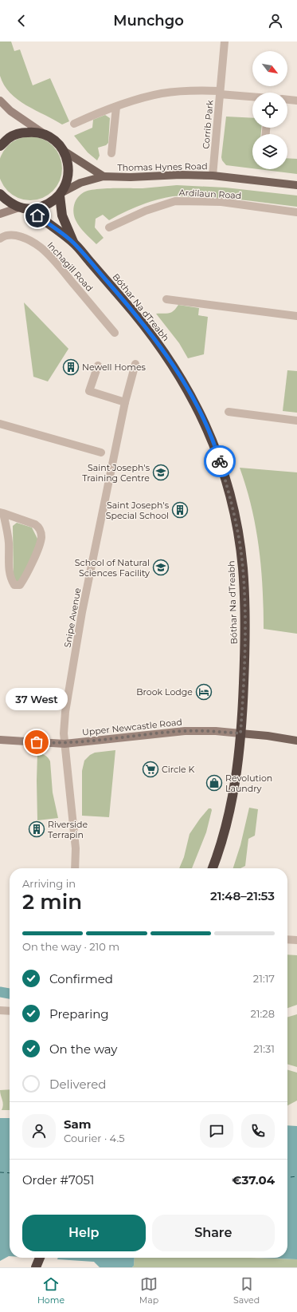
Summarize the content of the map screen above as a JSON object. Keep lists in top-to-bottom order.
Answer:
{
  "streets": {
    "highway": ["Bóthar Na dTreabh"],
    "main road": ["Thomas Hynes Road", "Upper Newcastle Road"],
    "street": [
      "Corrib Park",
      "Ardilaun Road",
      "Inchagill Road",
      "Snipe Avenue"
    ]
  },
  "crossings": [
    ["Corrib Park", "Thomas Hynes Road"],
    ["Thomas Hynes Road", "Bóthar Na dTreabh"],
    ["Bóthar Na dTreabh", "Upper Newcastle Road"],
    ["Snipe Avenue", "Upper Newcastle Road"]
  ],
  "places": {
    "building": ["Newell Homes", "Saint Joseph's Special School", "Riverside Terrapin"],
    "school or university": ["Saint Joseph's Training Centre", "School of Natural Sciences Facility"],
    "hotel": ["Brook Lodge"],
    "other": ["37 West"],
    "supermarket": ["Circle K"],
    "shop": ["Revolution Laundry"]
  },
  "north": "bottom right",
  "page": {
    "header": "Munchgo",
    "bubble": "37 West",
    "heading": ["2 min", "Arriving in", "21:48–21:53"],
    "panel": [
      "Sam",
      "Courier · 4.5",
      "Order #7051",
      "€37.04"
    ],
    "bar": "On the way · 210 m",
    "list": [
      ["Confirmed", "21:17"],
      ["Preparing", "21:28"],
      ["On the way", "21:31"],
      "Delivered"
    ],
    "buttons": ["Help", "Share"],
    "tabs": ["Home", "Map", "Saved"]
  }
}
